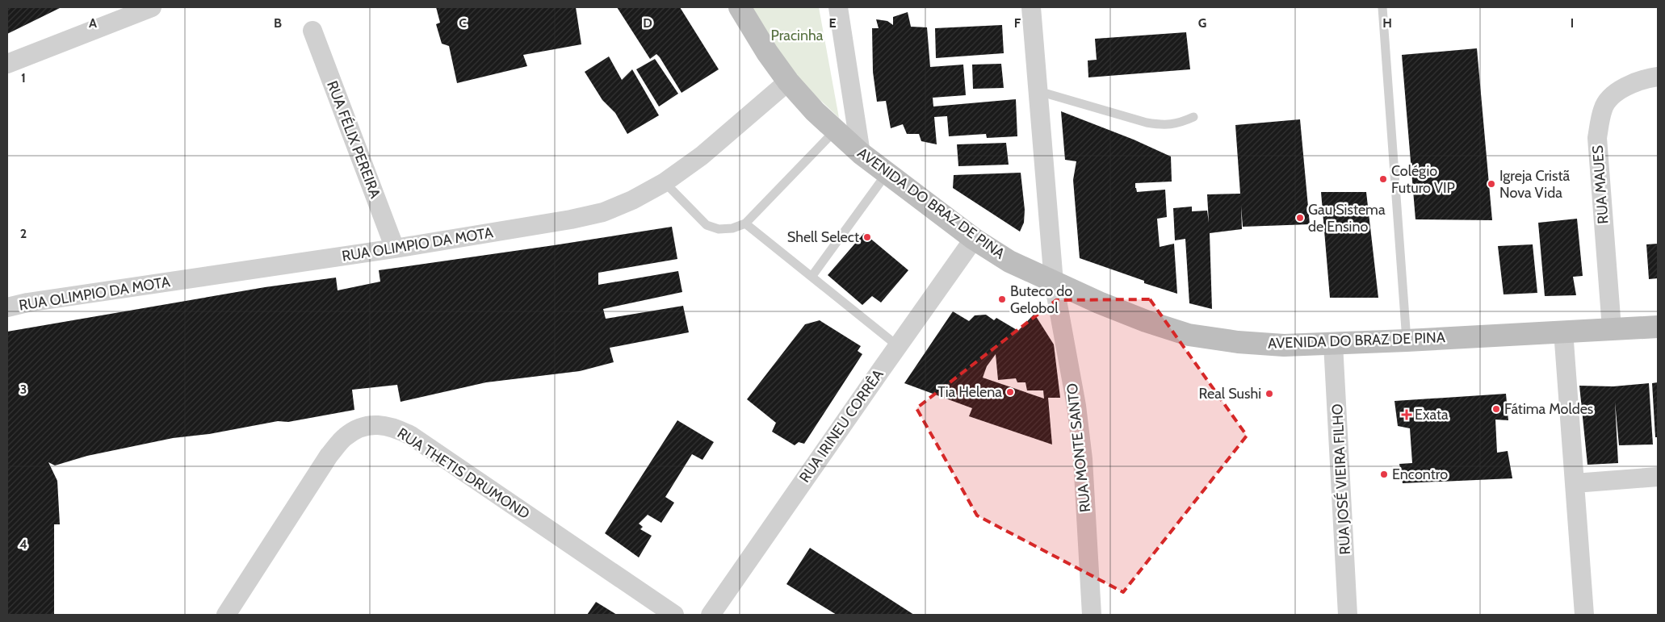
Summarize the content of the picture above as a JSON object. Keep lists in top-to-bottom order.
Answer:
{
  "streets": {
    "street": [
      "RUA FÉLIX PEREIRA",
      "RUA MAUES",
      "AVENIDA DO BRAZ DE PINA",
      "RUA OLIMPIO DA MOTA",
      "RUA IRINEU CORRÊA",
      "RUA MONTE SANTO",
      "RUA THETIS DRUMOND",
      "RUA JOSÉ VIEIRA FILHO"
    ]
  },
  "crossings": [
    ["RUA FÉLIX PEREIRA", "RUA OLIMPIO DA MOTA"],
    ["RUA MAUES", "AVENIDA DO BRAZ DE PINA"],
    ["AVENIDA DO BRAZ DE PINA", "RUA OLIMPIO DA MOTA"],
    ["AVENIDA DO BRAZ DE PINA", "RUA IRINEU CORRÊA"],
    ["AVENIDA DO BRAZ DE PINA", "RUA MONTE SANTO"],
    ["AVENIDA DO BRAZ DE PINA", "RUA JOSÉ VIEIRA FILHO"]
  ],
  "parks": ["Pracinha"],
  "places": {
    "other": [
      "Colégio Futuro VIP",
      "Igreja Cristã Nova Vida",
      "Gau Sistema de Ensino",
      "Shell Select",
      "Buteco do Gelobol",
      "Tia Helena",
      "Real Sushi",
      "Fátima Moldes",
      "Encontro"
    ],
    "health": ["Exata"]
  },
  "grid": {
    "columns": [
      "A",
      "B",
      "C",
      "D",
      "E",
      "F",
      "G",
      "H",
      "I"
    ],
    "rows": [
      "1",
      "2",
      "3",
      "4"
    ]
  }
}
